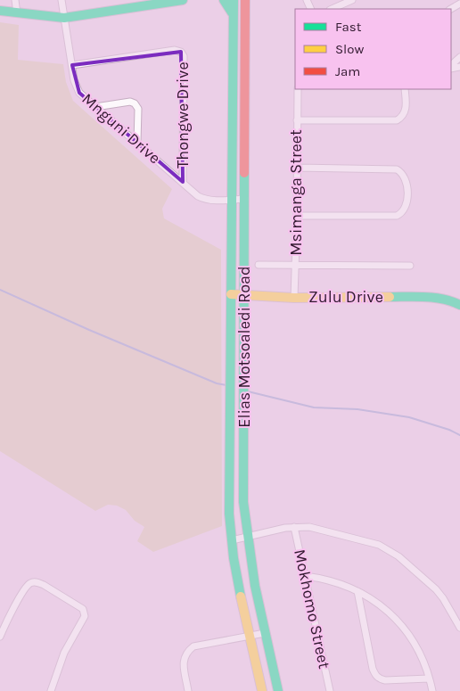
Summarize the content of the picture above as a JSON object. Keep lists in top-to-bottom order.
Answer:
{
  "streets": {
    "main road": ["Zulu Drive", "Elias Motsoaledi Road"],
    "street": [
      "Thongwe Drive",
      "Mnguni Drive",
      "Msimanga Street",
      "Mokhomo Street"
    ]
  },
  "crossings": [
    ["Thongwe Drive", "Mnguni Drive"],
    ["Mnguni Drive", "Elias Motsoaledi Road"],
    ["Msimanga Street", "Zulu Drive"],
    ["Zulu Drive", "Elias Motsoaledi Road"]
  ],
  "legend": ["Fast", "Slow", "Jam"]
}
